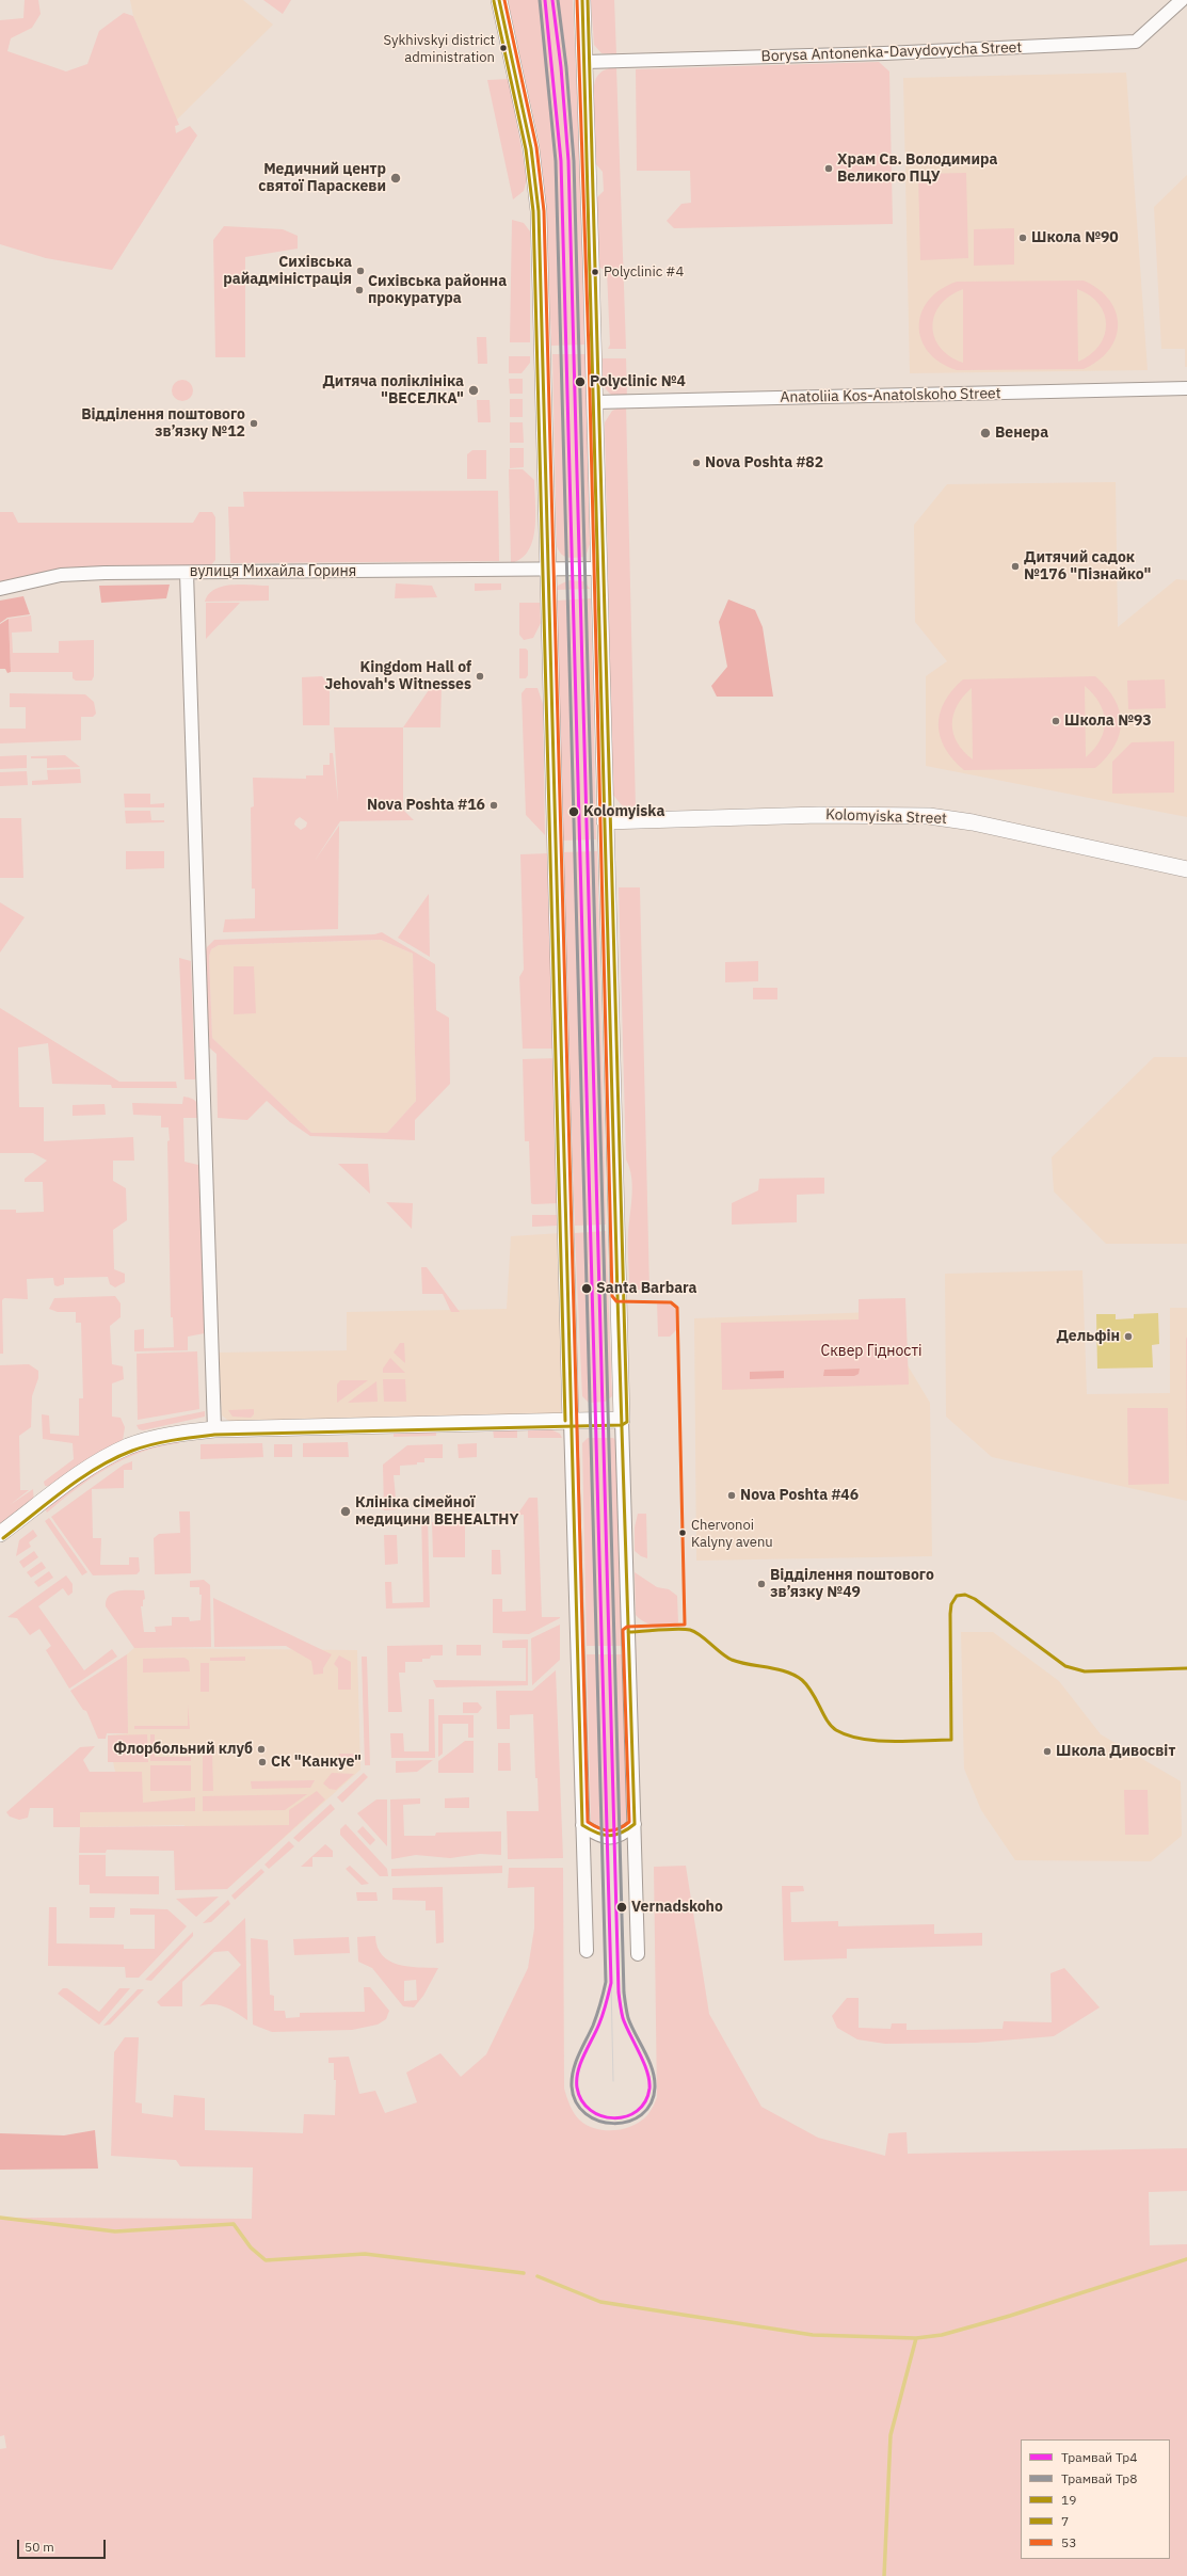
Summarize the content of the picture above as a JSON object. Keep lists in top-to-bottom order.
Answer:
{
  "streets": {
    "main road": ["Kolomyiska Street"],
    "street": ["Borysa Antonenka-Davydovycha Street", "Anatoliia Kos-Anatolskoho Street", "вулиця Михайла Гориня"]
  },
  "parks": ["Сквер Гідності"],
  "places": [
    "Sykhivskyi district administration",
    "Храм Св. Володимира Великого ПЦУ",
    "Медичний центр святої Параскеви",
    "Школа №90",
    "Сихівська райадміністрація",
    "Polyclinic #4",
    "Сихівська районна прокуратура",
    "Polyclinic №4",
    "Дитяча поліклініка \"ВЕСЕЛКА\"",
    "Відділення поштового зв’язку №12",
    "Венера",
    "Nova Poshta #82",
    "Дитячий садок №176 \"Пізнайко\"",
    "Kingdom Hall of Jehovah's Witnesses",
    "Школа №93",
    "Nova Poshta #16",
    "Kolomyiska",
    "Santa Barbara",
    "Дельфін",
    "Nova Poshta #46",
    "Клініка сімейної медицини BEHEALTHY",
    "Chervonoi Kalyny avenu",
    "Відділення поштового зв’язку №49",
    "Флорбольний клуб",
    "Школа Дивосвіт",
    "СК \"Канкуе\"",
    "Vernadskoho"
  ],
  "lines": [
    "tram line Тр4",
    "tram line Тр8",
    "transit line 19",
    "transit line 7",
    "transit line 53"
  ],
  "legend": [
    "Трамвай Тр4",
    "Трамвай Тр8",
    "19",
    "7",
    "53"
  ],
  "scale_bar": "50 m"
}
